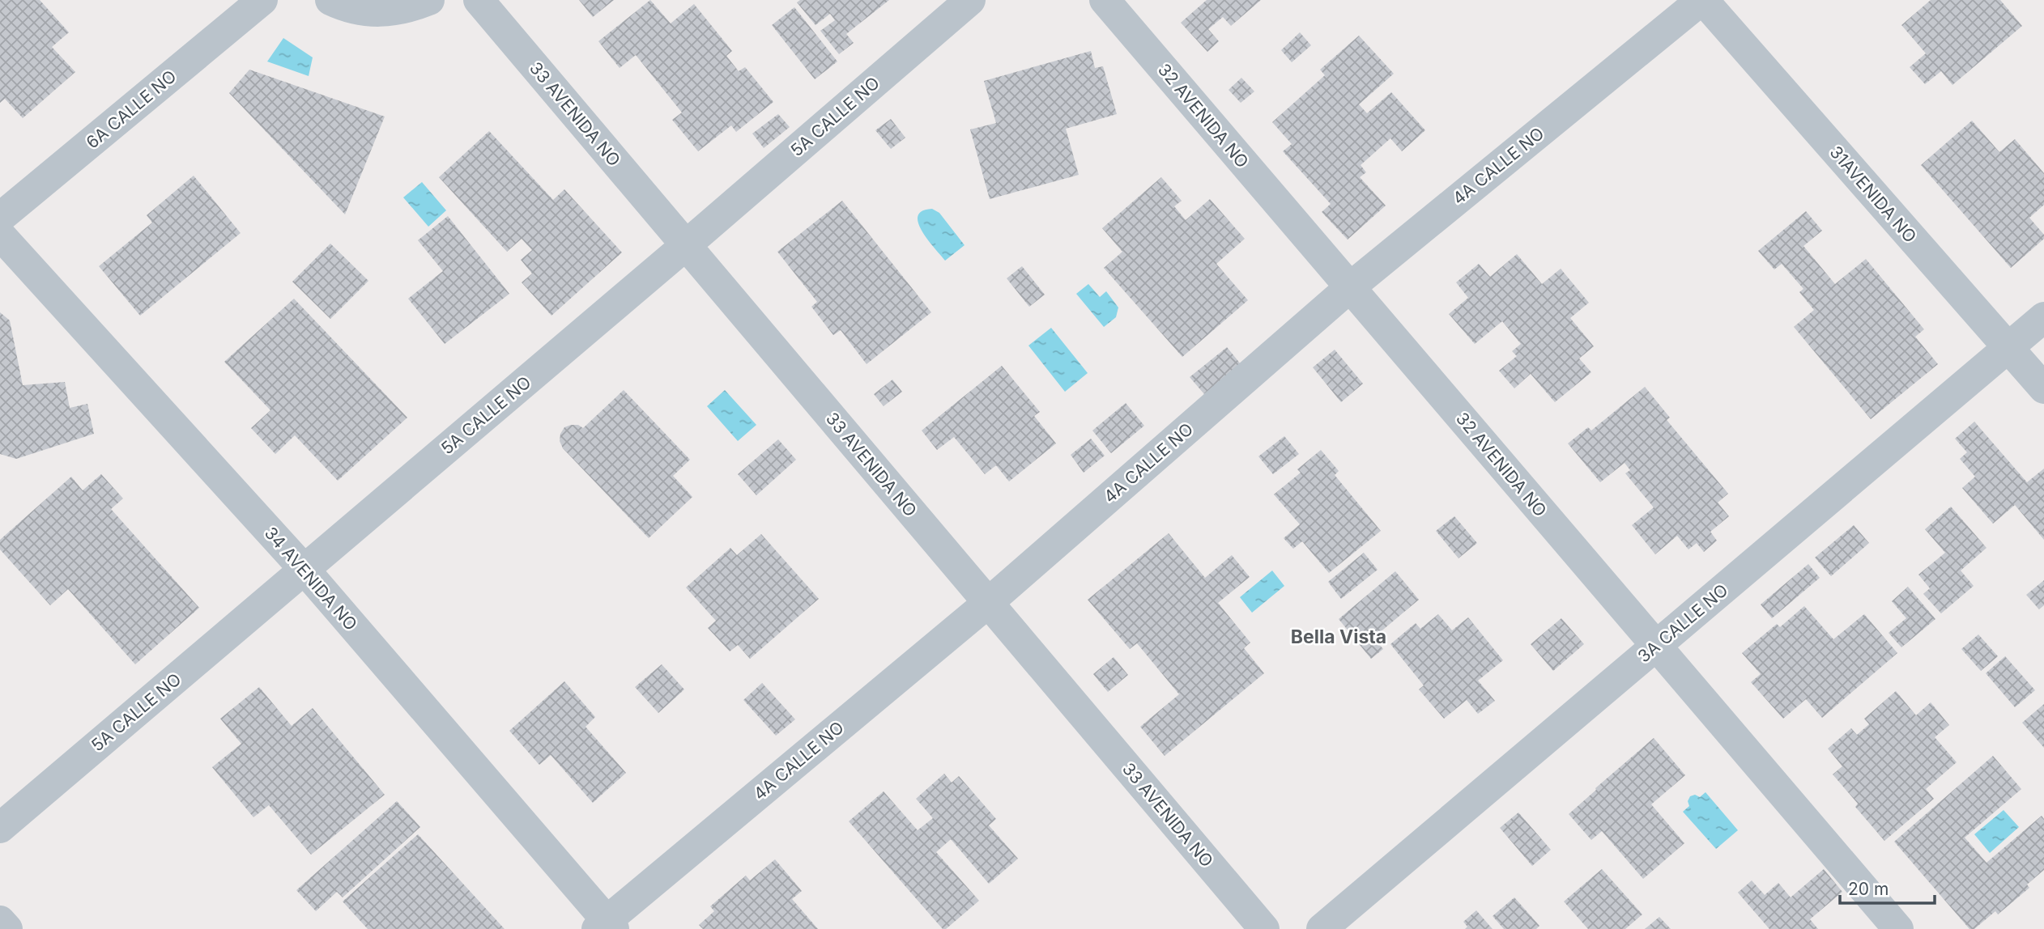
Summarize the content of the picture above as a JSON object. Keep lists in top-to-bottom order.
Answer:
{
  "streets": {
    "street": [
      "6A CALLE NO",
      "33 AVENIDA NO",
      "32 AVENIDA NO",
      "5A CALLE NO",
      "4A CALLE NO",
      "31AVENIDA NO",
      "34 AVENIDA NO",
      "3A CALLE NO"
    ]
  },
  "crossings": [
    ["33 AVENIDA NO", "5A CALLE NO"],
    ["33 AVENIDA NO", "4A CALLE NO"],
    ["32 AVENIDA NO", "4A CALLE NO"],
    ["32 AVENIDA NO", "3A CALLE NO"],
    ["5A CALLE NO", "34 AVENIDA NO"],
    ["4A CALLE NO", "31AVENIDA NO"],
    ["4A CALLE NO", "34 AVENIDA NO"],
    ["31AVENIDA NO", "3A CALLE NO"]
  ],
  "districts": ["Bella Vista"],
  "scale_bar": "20 m"
}
